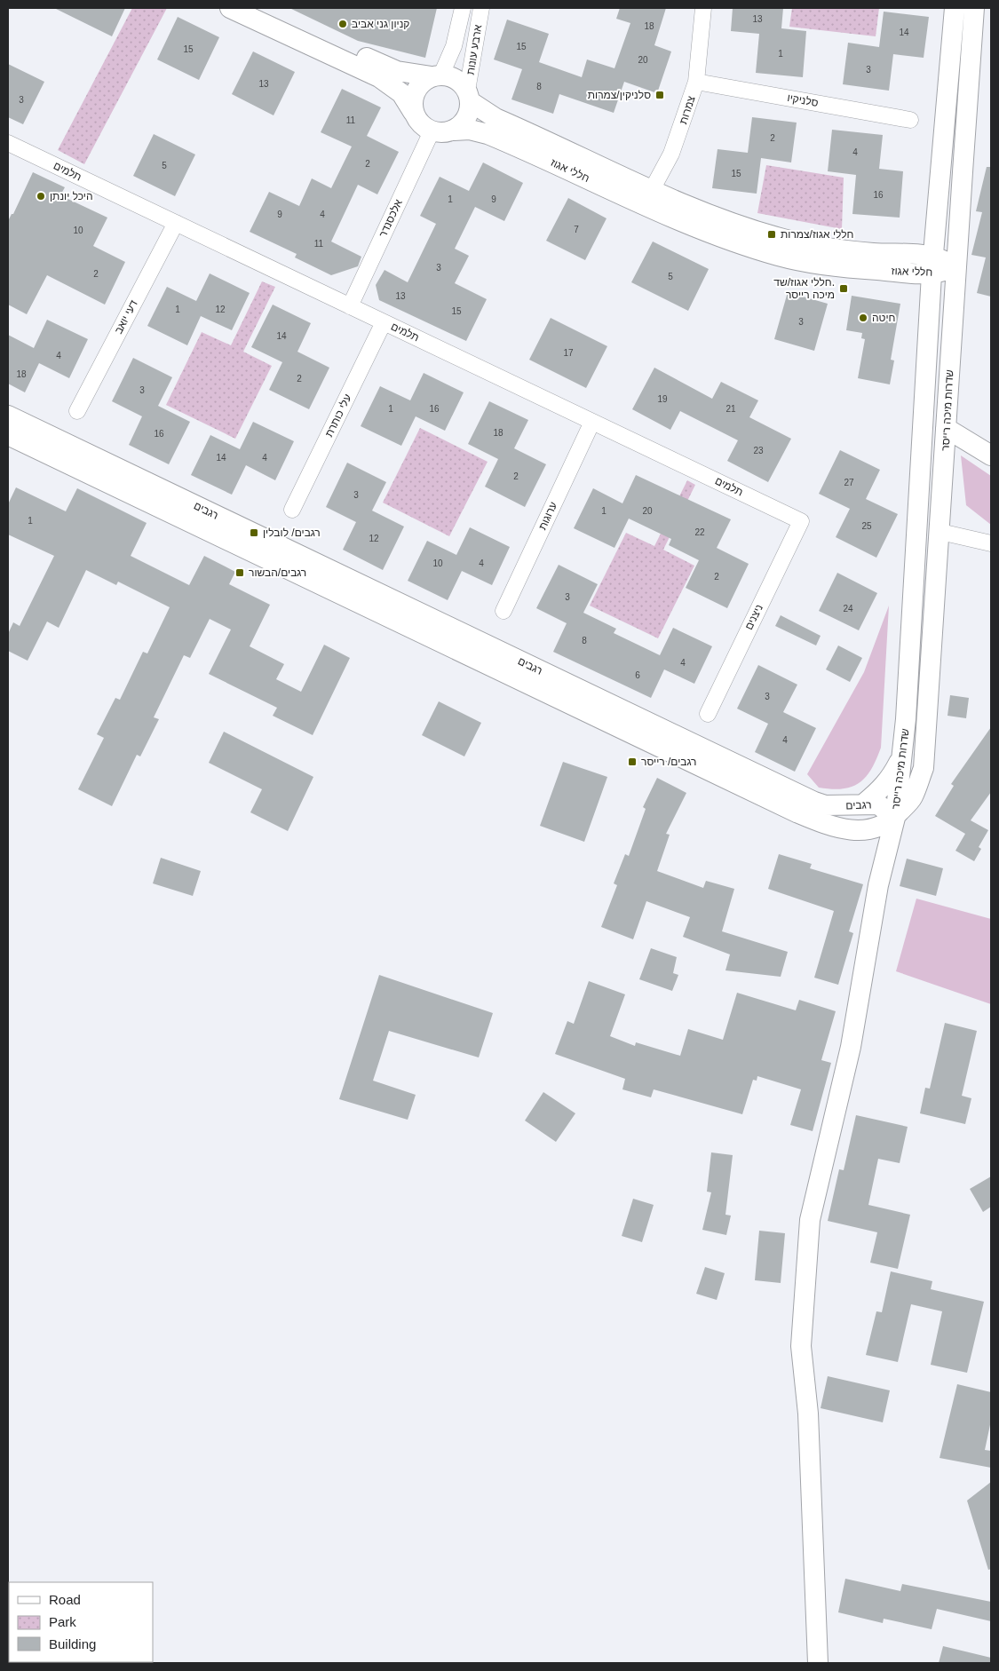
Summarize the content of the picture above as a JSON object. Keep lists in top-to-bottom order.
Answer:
{
  "streets": {
    "street": [
      "ארבע עונות",
      "סלניקיו",
      "צמרות",
      "חללי אגוז",
      "תלמים",
      "אלכסנדר",
      "דעי יואב",
      "שדרות מיכה רייסר",
      "עלי כותרת",
      "רגבים",
      "ערוגות",
      "ניצנים"
    ]
  },
  "crossings": [
    ["ארבע עונות", "חללי אגוז"],
    ["ארבע עונות", "אלכסנדר"],
    ["סלניקיו", "צמרות"],
    ["צמרות", "חללי אגוז"],
    ["חללי אגוז", "אלכסנדר"],
    ["חללי אגוז", "שדרות מיכה רייסר"],
    ["תלמים", "אלכסנדר"],
    ["תלמים", "דעי יואב"],
    ["תלמים", "עלי כותרת"],
    ["תלמים", "ערוגות"],
    ["תלמים", "ניצנים"],
    ["שדרות מיכה רייסר", "רגבים"]
  ],
  "places": {
    "other": ["קניון גני אביב", "היכל יונתן", "חיטה"],
    "transit": [
      "סלניקין/צמרות",
      "חללי אגוז/צמרות",
      "חללי אגוז/שד. מיכה רייסר",
      "רגבים/ לובלין",
      "רגבים/הבשור",
      "רגבים/ רייסר"
    ]
  },
  "house_numbers": [
    "13",
    "18",
    "14",
    "15",
    "15",
    "1",
    "20",
    "3",
    "13",
    "8",
    "3",
    "11",
    "2",
    "4",
    "2",
    "5",
    "15",
    "16",
    "1",
    "9",
    "9",
    "4",
    "7",
    "10",
    "11",
    "3",
    "2",
    "5",
    "13",
    "1",
    "12",
    "15",
    "3",
    "14",
    "17",
    "4",
    "18",
    "2",
    "3",
    "19",
    "1",
    "16",
    "21",
    "18",
    "16",
    "23",
    "14",
    "4",
    "2",
    "27",
    "3",
    "1",
    "20",
    "1",
    "25",
    "22",
    "12",
    "10",
    "4",
    "2",
    "3",
    "24",
    "8",
    "4",
    "6",
    "3",
    "4"
  ],
  "legend": ["Road", "Park", "Building"]
}
